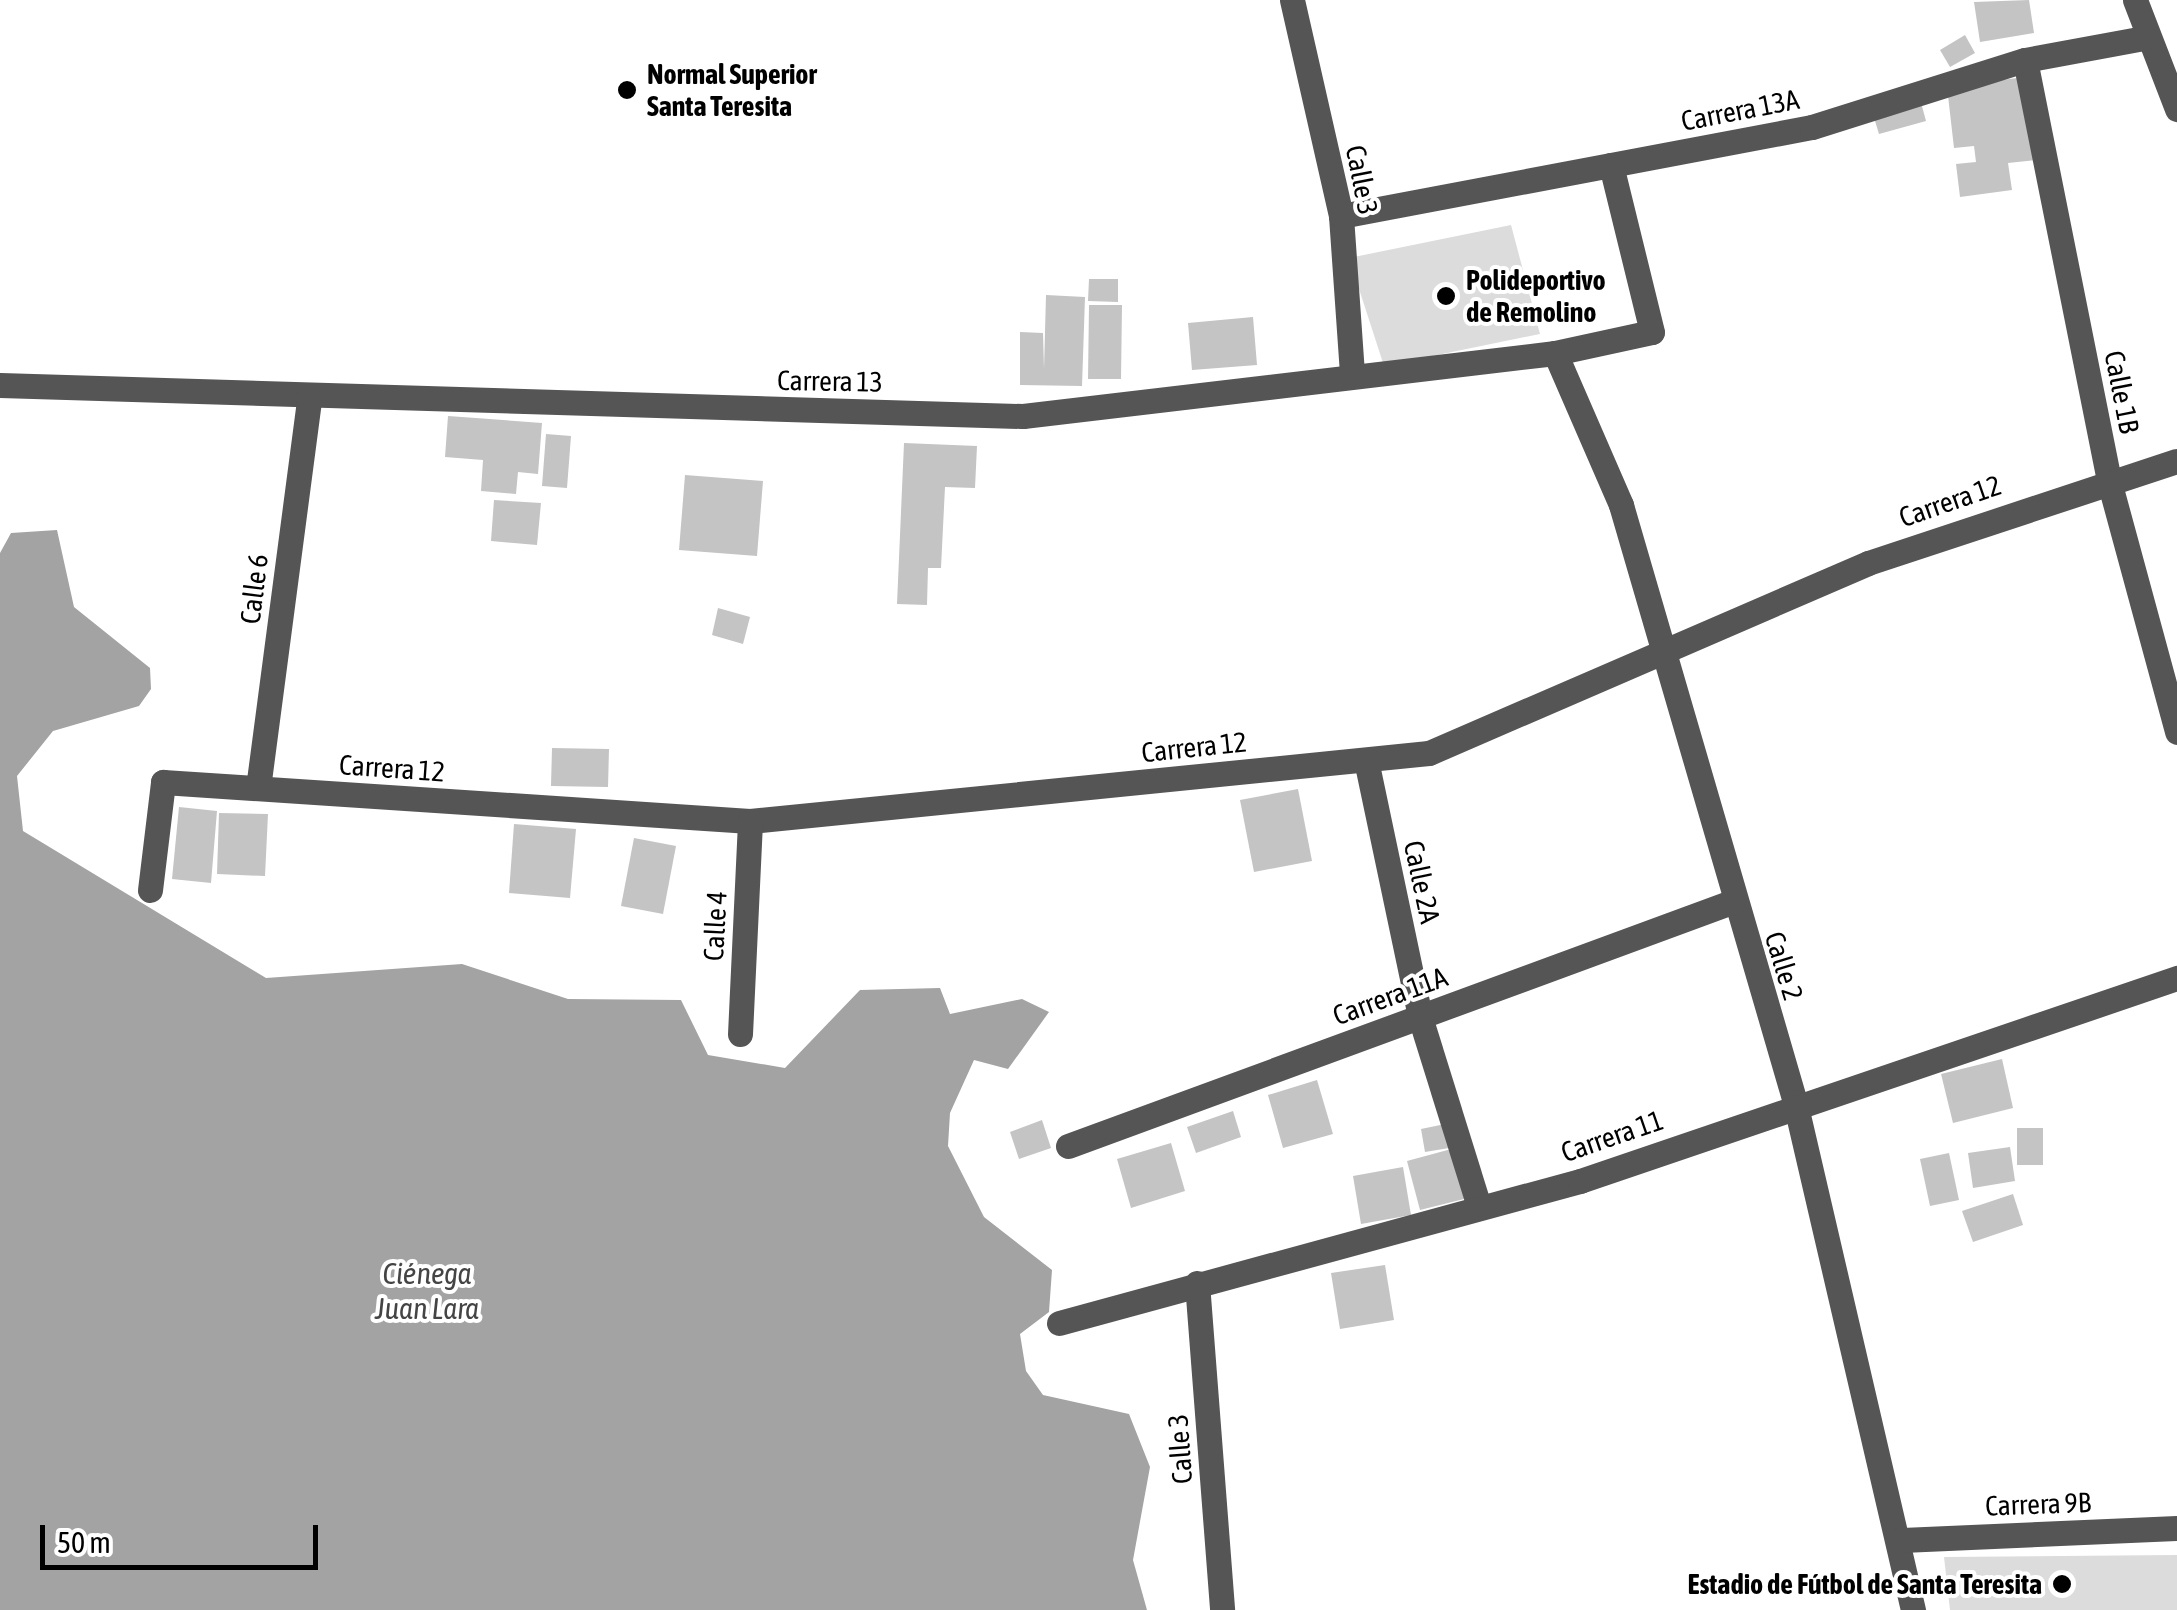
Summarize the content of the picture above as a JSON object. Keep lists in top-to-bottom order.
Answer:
{
  "streets": {
    "street": [
      "Carrera 13A",
      "Calle 3",
      "Carrera 13",
      "Calle 1B",
      "Carrera 12",
      "Calle 6",
      "Calle 2A",
      "Calle 4",
      "Calle 2",
      "Carrera 11A",
      "Carrera 11",
      "Carrera 9B"
    ]
  },
  "crossings": [
    ["Carrera 13A", "Calle 3"],
    ["Carrera 13A", "Carrera 13"],
    ["Carrera 13A", "Calle 1B"],
    ["Calle 3", "Carrera 13"],
    ["Calle 3", "Carrera 11"],
    ["Carrera 13", "Calle 6"],
    ["Carrera 13", "Calle 2"],
    ["Calle 1B", "Carrera 12"],
    ["Carrera 12", "Calle 6"],
    ["Carrera 12", "Calle 2A"],
    ["Carrera 12", "Calle 4"],
    ["Carrera 12", "Calle 2"],
    ["Calle 2A", "Carrera 11A"],
    ["Calle 2A", "Carrera 11"],
    ["Calle 2", "Carrera 11A"],
    ["Calle 2", "Carrera 11"],
    ["Calle 2", "Carrera 9B"]
  ],
  "water": ["Ciénega Juan Lara"],
  "places": ["Normal Superior Santa Teresita", "Polideportivo de Remolino", "Estadio de Fútbol de Santa Teresita"],
  "scale_bar": "50 m"
}
